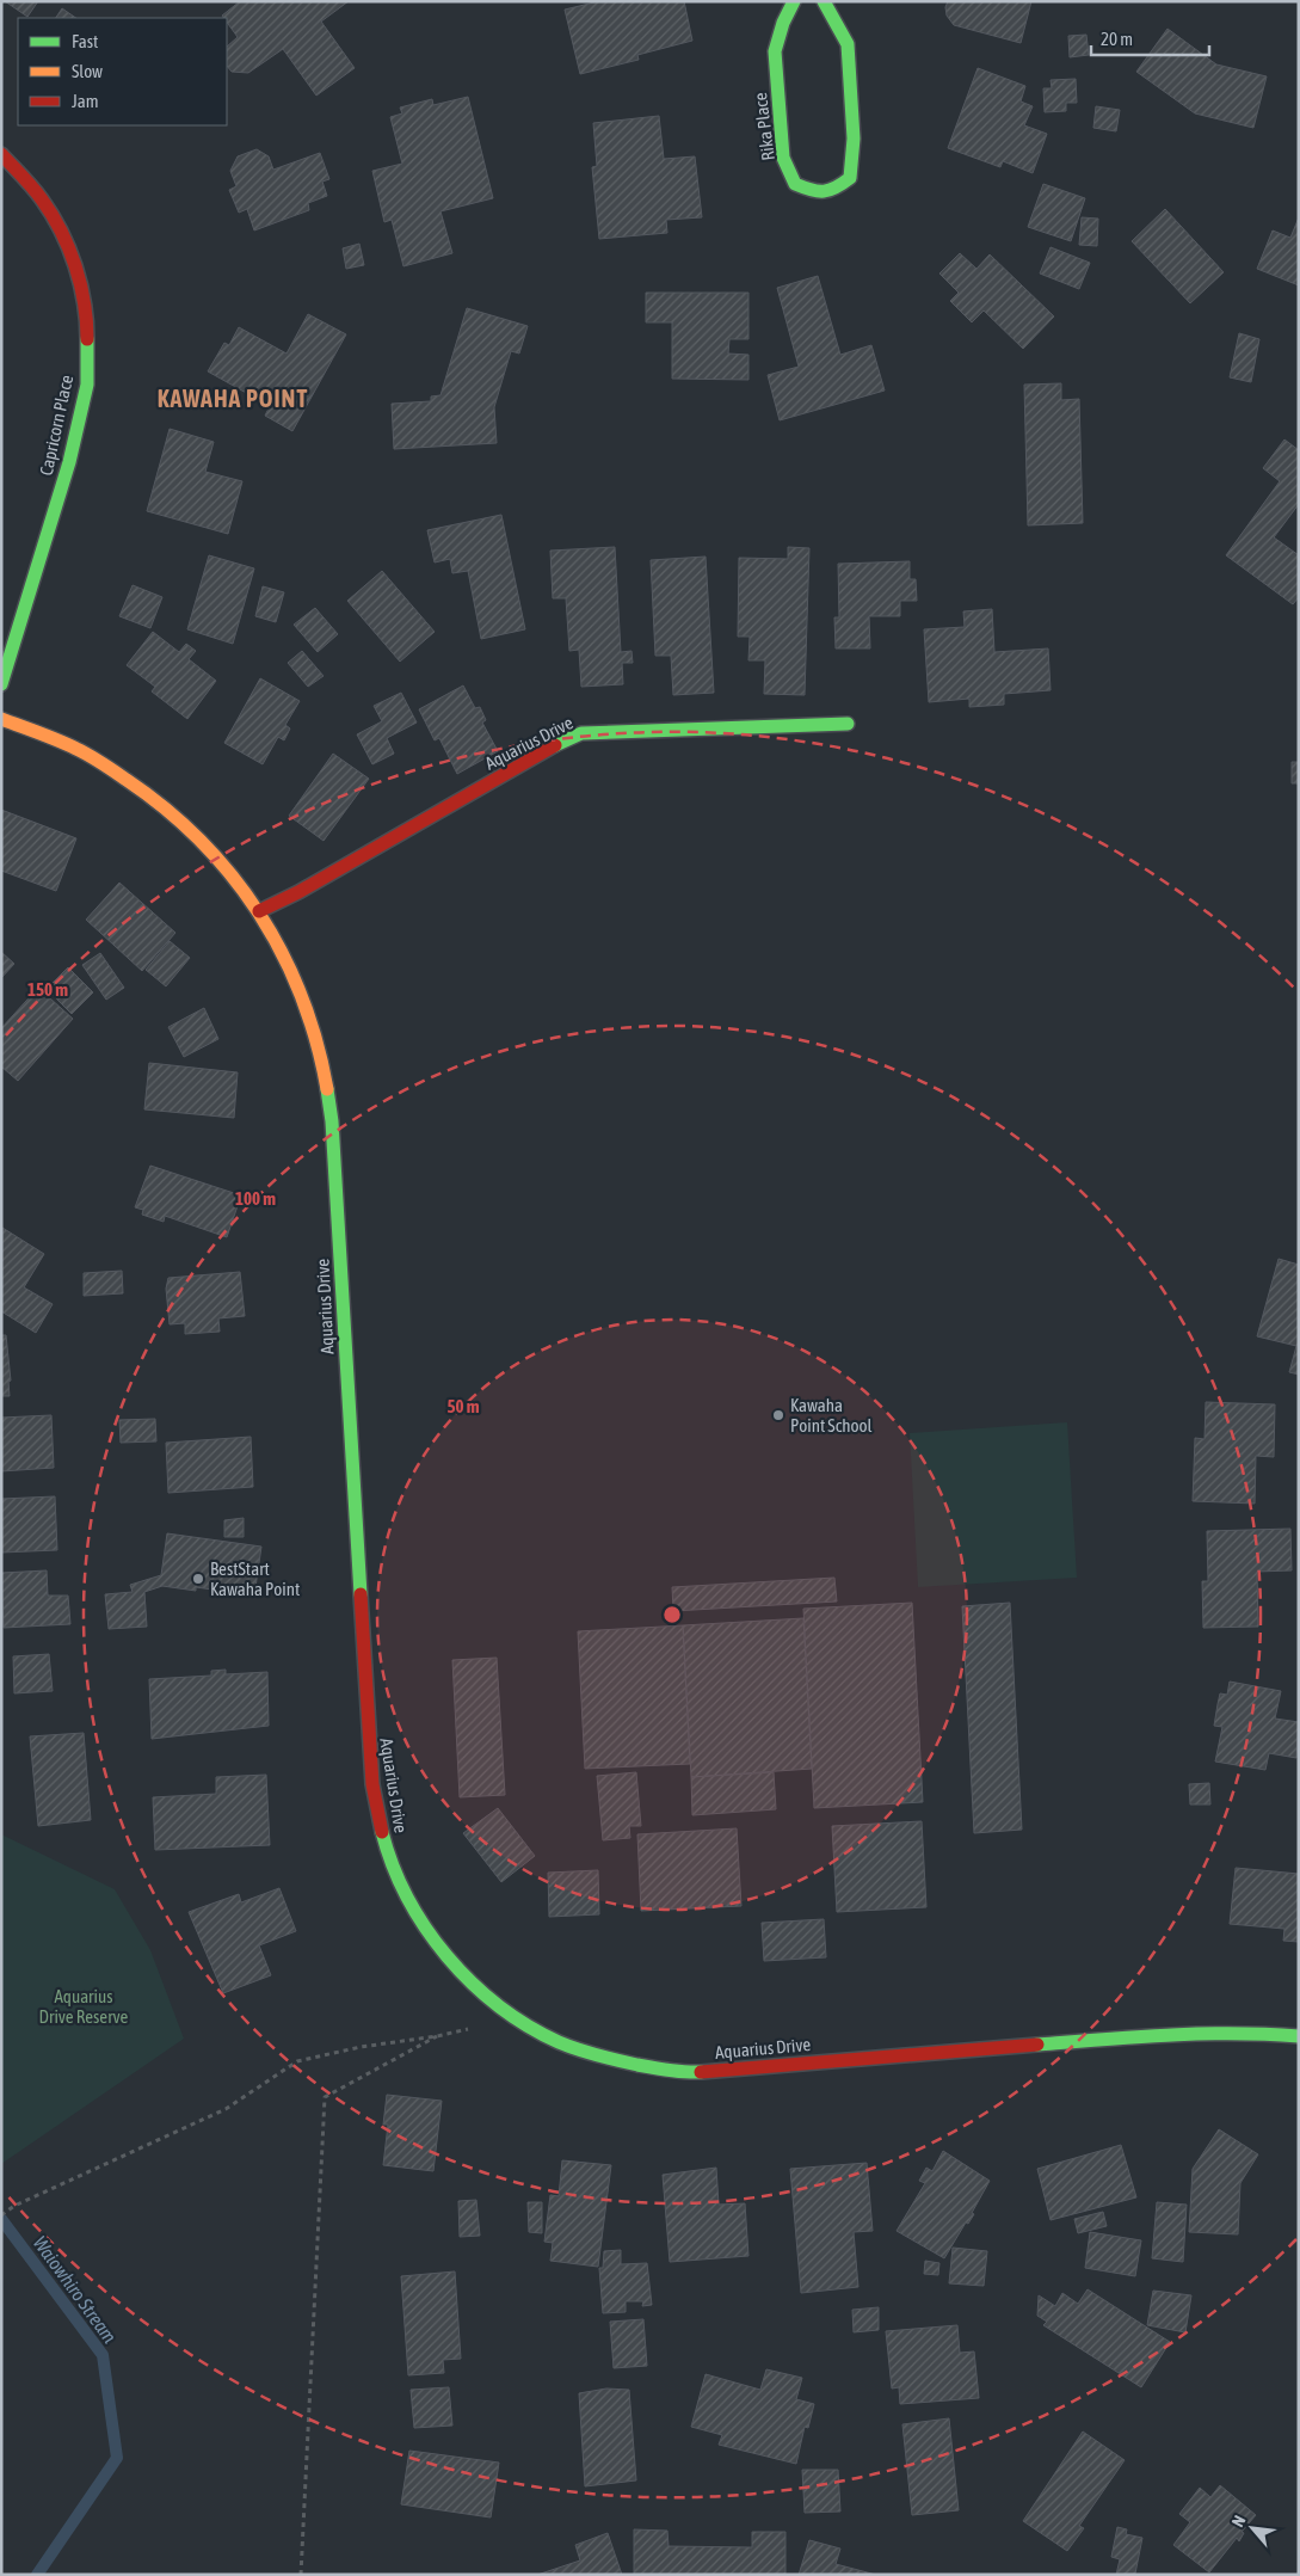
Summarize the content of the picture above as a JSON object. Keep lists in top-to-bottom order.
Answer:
{
  "streets": {
    "street": ["Rika Place", "Capricorn Place", "Aquarius Drive"]
  },
  "districts": ["KAWAHA POINT"],
  "water": ["Waiowhiro Stream"],
  "parks": ["Aquarius Drive Reserve"],
  "places": ["Kawaha Point School", "BestStart Kawaha Point"],
  "legend": ["Fast", "Slow", "Jam"],
  "scale_bar": "20 m",
  "north": "top left",
  "rings": ["150 m", "100 m", "50 m"]
}
